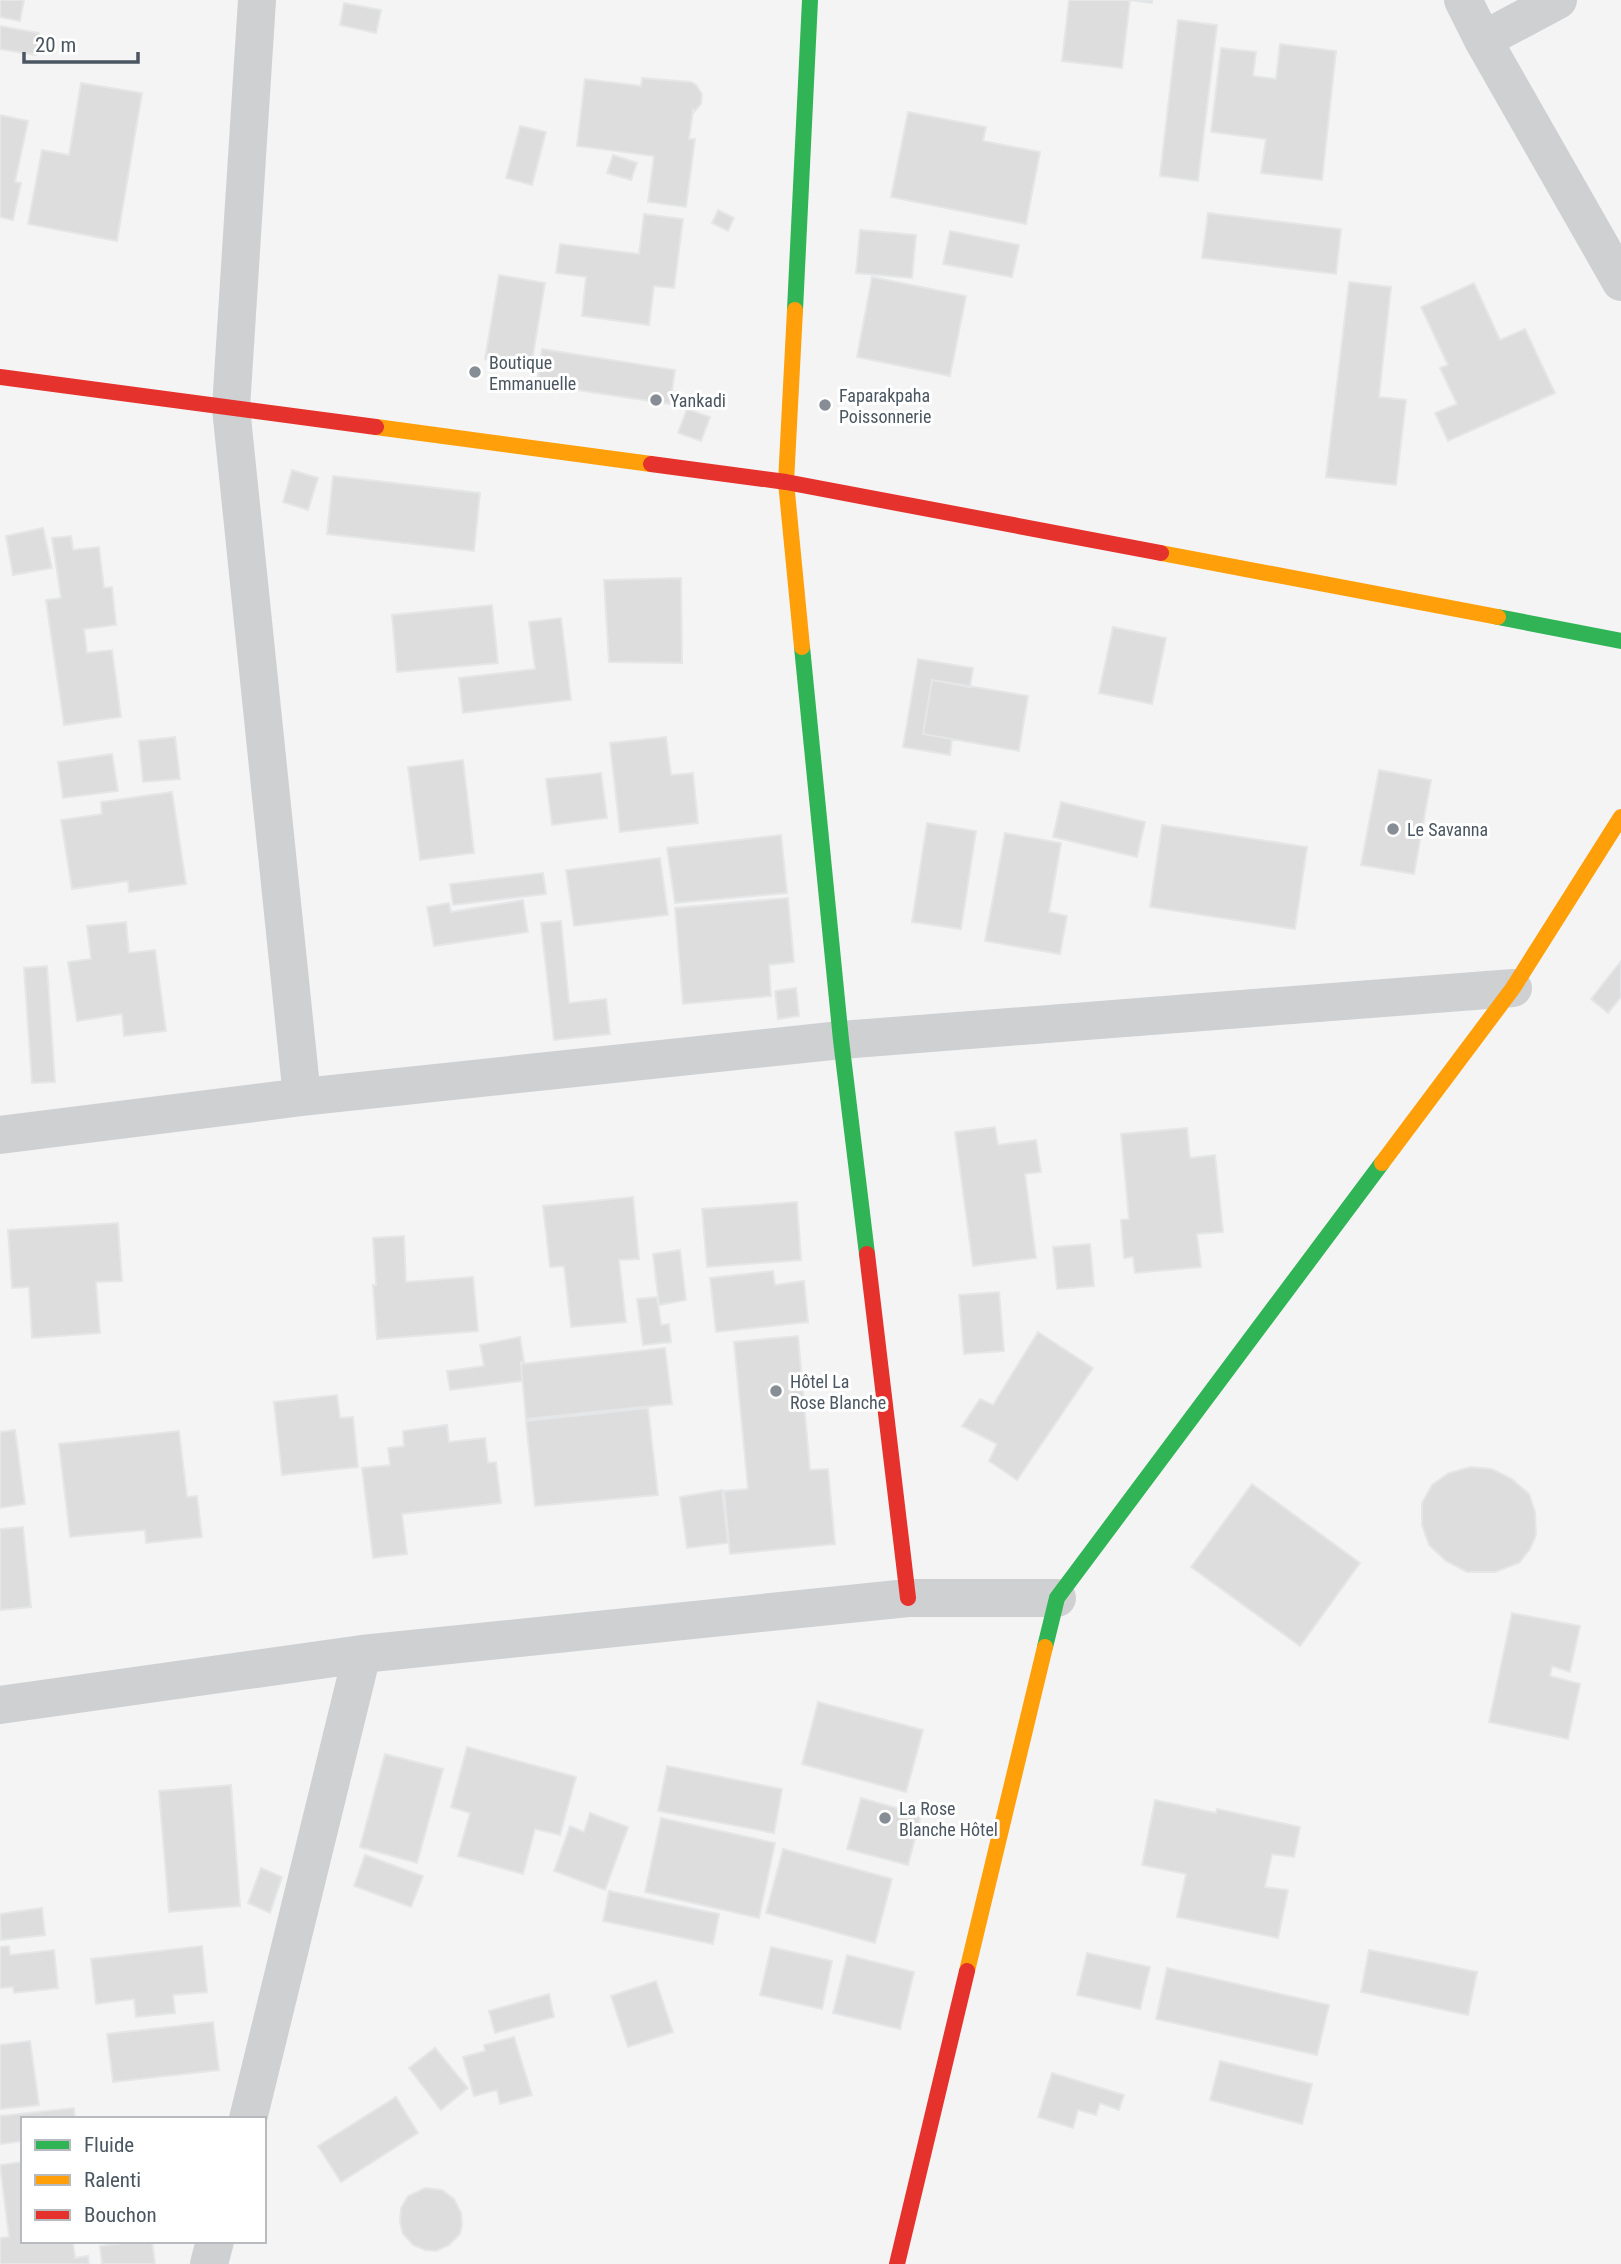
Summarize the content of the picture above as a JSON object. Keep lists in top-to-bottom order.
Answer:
{
  "places": [
    "Boutique Emmanuelle",
    "Yankadi",
    "Faparakpaha Poissonnerie",
    "Le Savanna",
    "Hôtel La Rose Blanche",
    "La Rose Blanche Hôtel"
  ],
  "legend": ["Fluide", "Ralenti", "Bouchon"],
  "scale_bar": "20 m"
}
